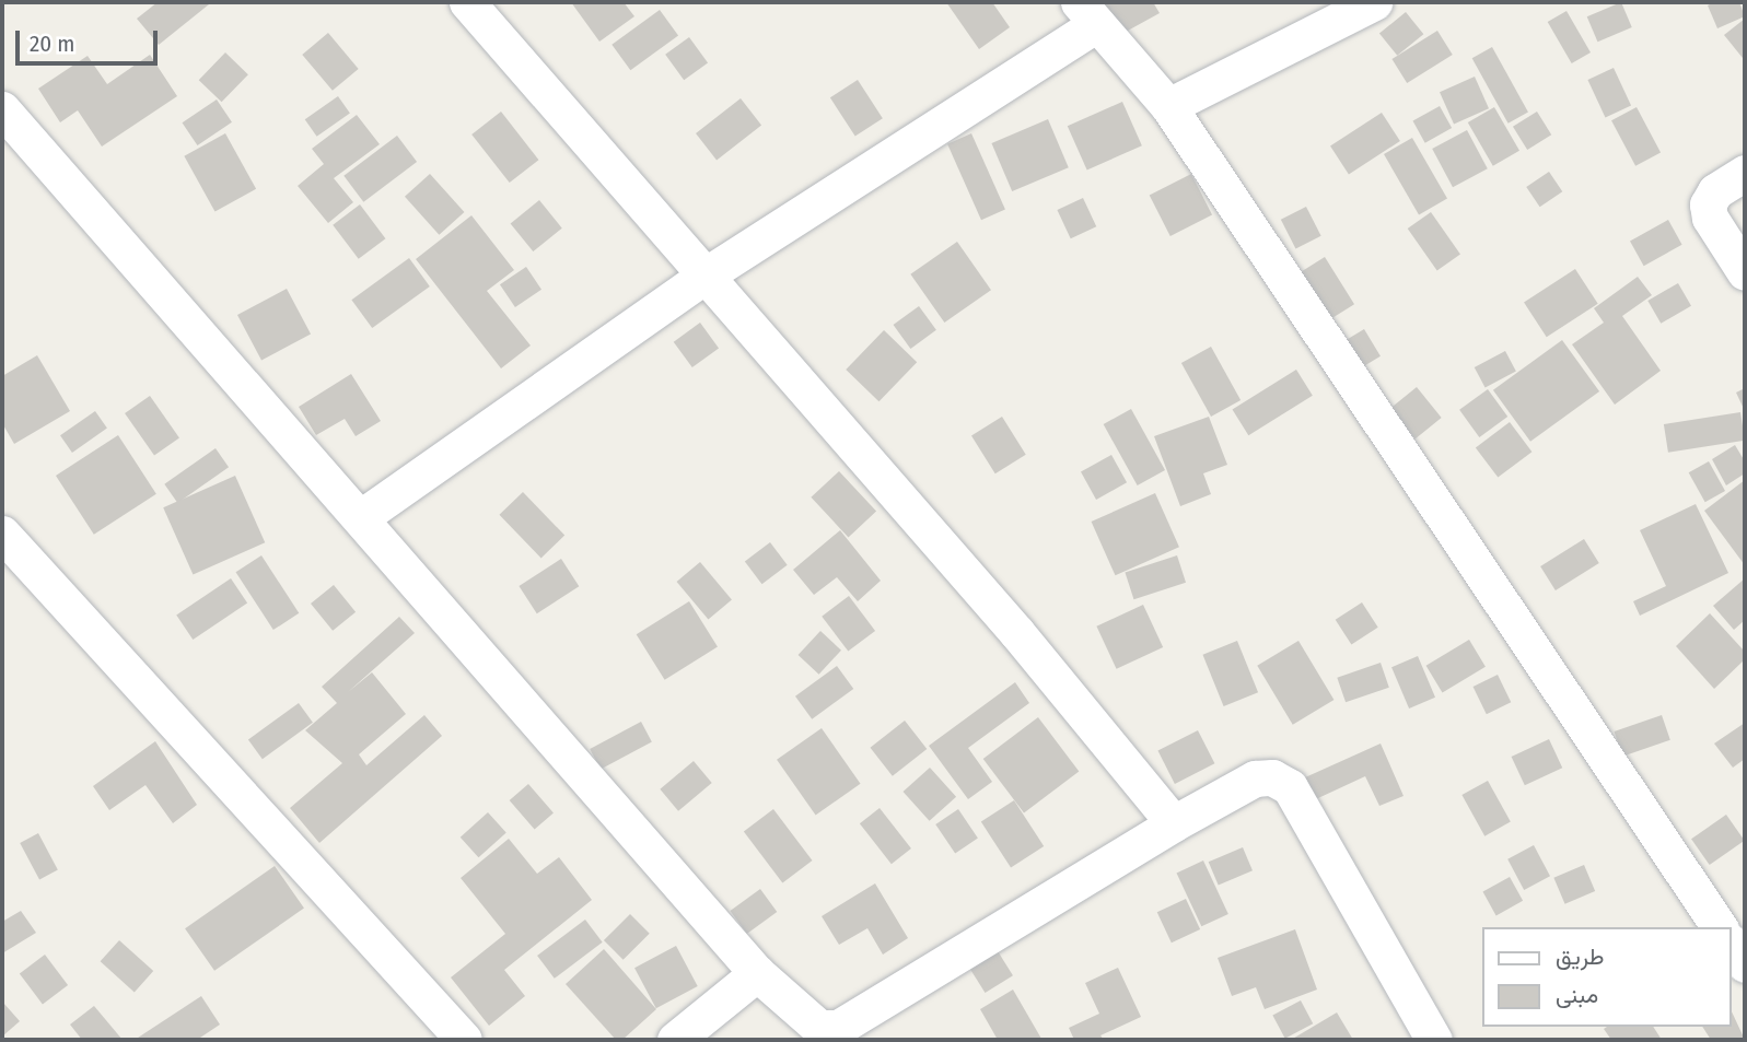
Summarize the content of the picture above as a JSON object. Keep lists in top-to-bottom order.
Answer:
{
  "legend": ["طريق", "مبنى"],
  "scale_bar": "20 m"
}
